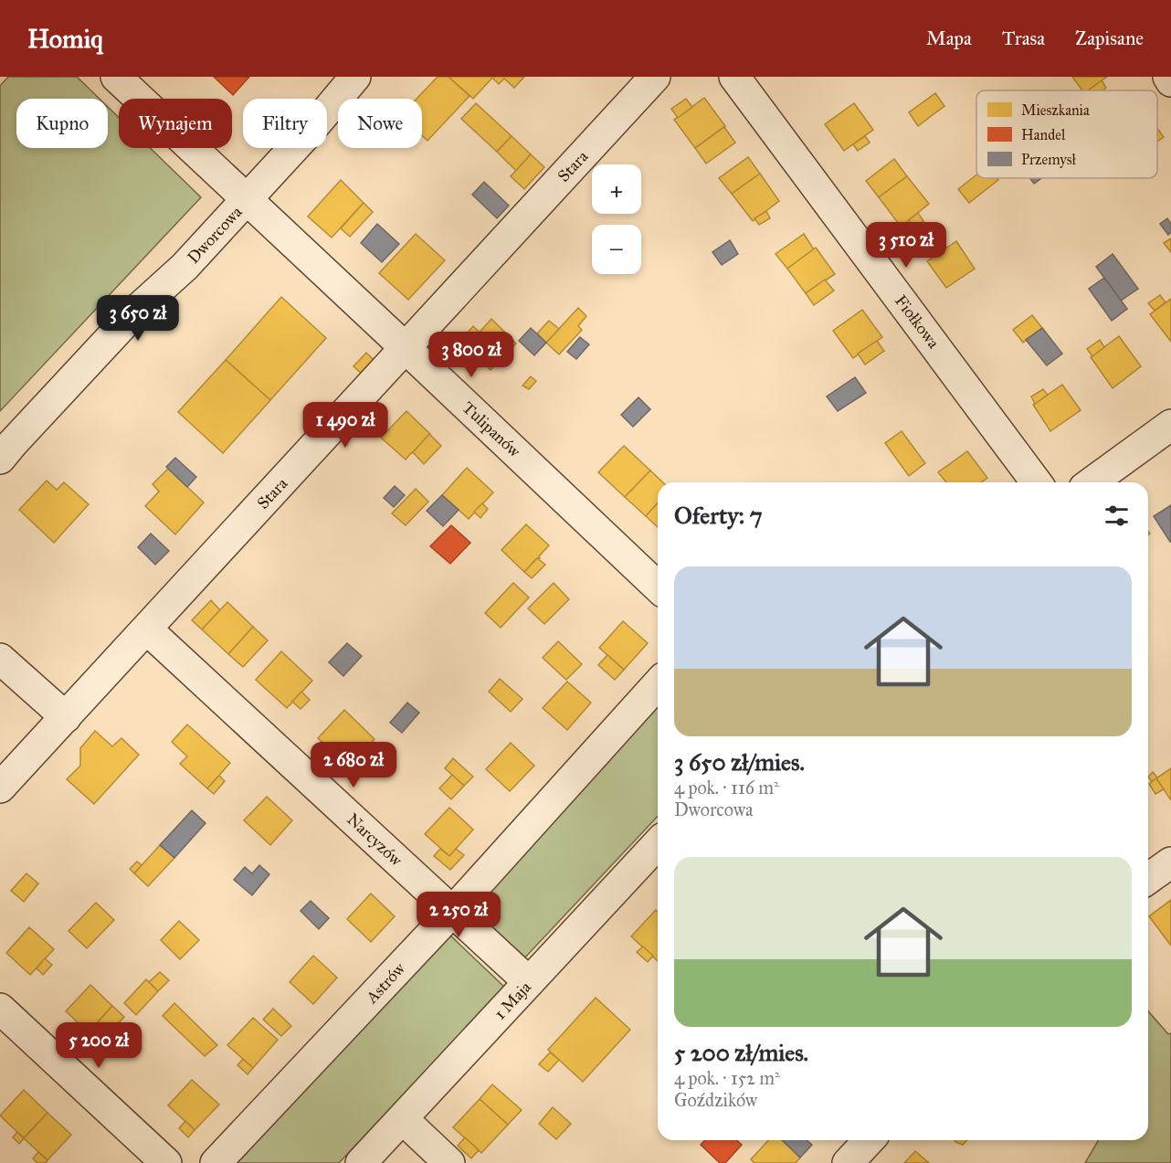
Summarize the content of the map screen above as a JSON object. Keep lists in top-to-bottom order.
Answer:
{
  "streets": {
    "street": [
      "Stara",
      "Dworcowa",
      "Fiołkowa",
      "Tulipanów",
      "Narcyzów",
      "Astrów",
      "1 Maja"
    ]
  },
  "crossings": [
    ["Stara", "Tulipanów"],
    ["Stara", "Narcyzów"],
    ["Dworcowa", "Tulipanów"],
    ["Narcyzów", "Astrów"],
    ["Narcyzów", "1 Maja"]
  ],
  "legend": ["Mieszkania", "Handel", "Przemysł"],
  "page": {
    "header": "Homiq",
    "nav": ["Mapa", "Trasa", "Zapisane"],
    "chip": [
      "Kupno",
      "Wynajem",
      "Filtry",
      "Nowe"
    ],
    "map_buttons": ["+", "−"],
    "price": [
      "3 510 zł",
      "3 650 zł",
      "3 800 zł",
      "1 490 zł",
      "2 680 zł",
      "2 250 zł",
      "5 200 zł"
    ],
    "heading": "Oferty: 7",
    "list": [
      {
        "name": "3 650 zł/mies.",
        "note": "4 pok. · 116 m² · Dworcowa"
      },
      {
        "name": "5 200 zł/mies.",
        "note": "4 pok. · 152 m² · Goździków"
      }
    ]
  }
}
